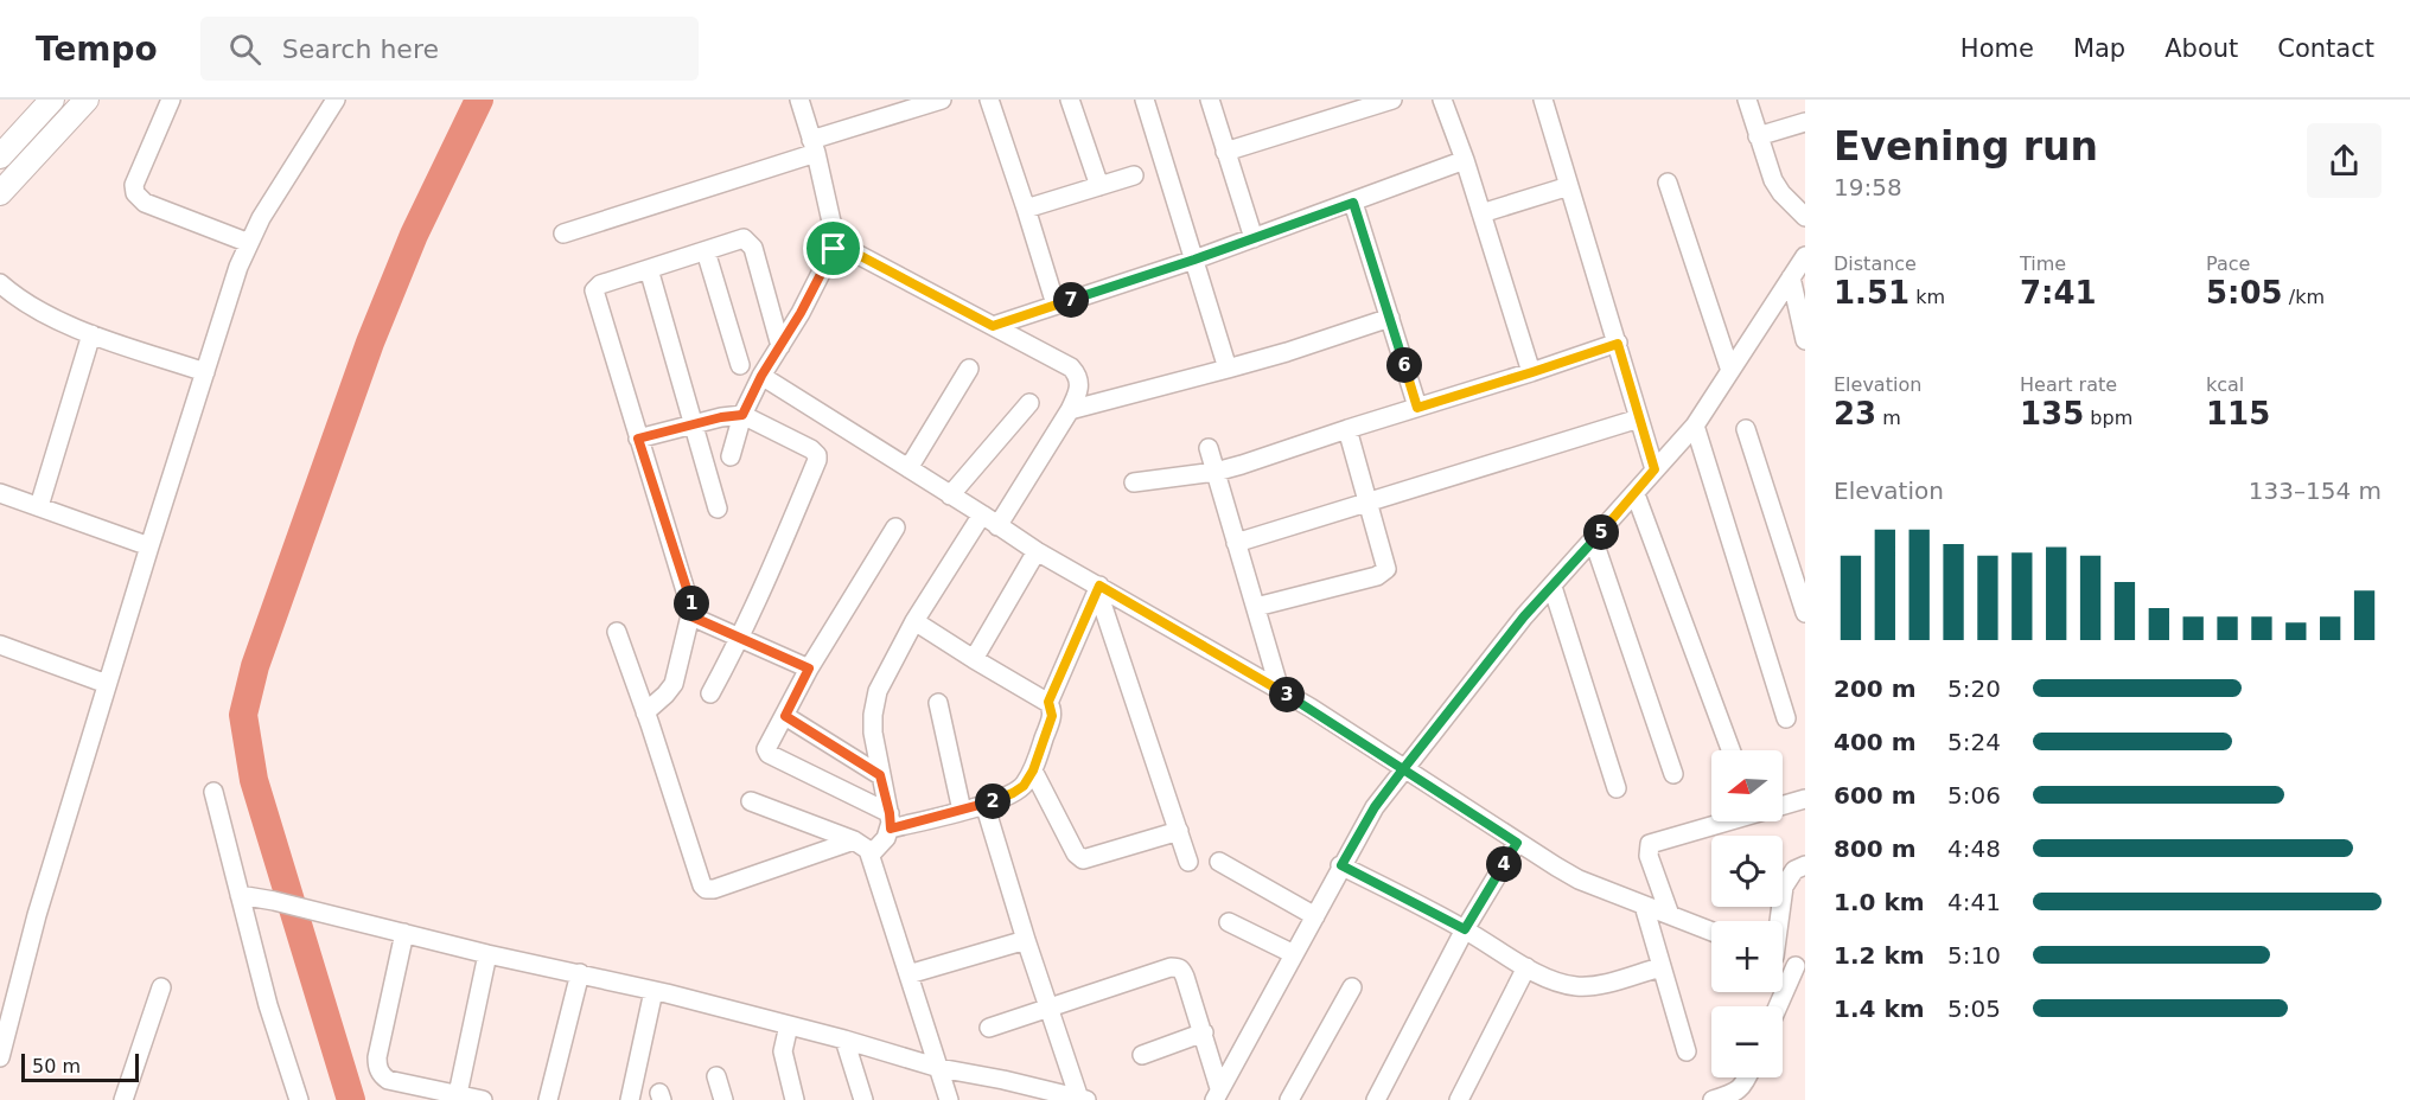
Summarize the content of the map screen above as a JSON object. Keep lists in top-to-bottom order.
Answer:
{
  "scale_bar": "50 m",
  "north": "left",
  "page": {
    "header": "Tempo",
    "search": "Search here",
    "nav": [
      "Home",
      "Map",
      "About",
      "Contact"
    ],
    "heading": ["Evening run", "19:58"],
    "stats": [
      ["Distance", "1.51 km"],
      ["Time", "7:41"],
      ["Pace", "5:05 /km"],
      ["Elevation", "23 m"],
      ["Heart rate", "135 bpm"],
      ["kcal", "115"]
    ],
    "pins": [
      "7",
      "6",
      "5",
      "1",
      "3",
      "2",
      "4"
    ],
    "chart": ["Elevation", "133–154 m"],
    "list": [
      {
        "name": "200 m",
        "note": "5:20"
      },
      {
        "name": "400 m",
        "note": "5:24"
      },
      {
        "name": "600 m",
        "note": "5:06"
      },
      {
        "name": "800 m",
        "note": "4:48"
      },
      {
        "name": "1.0 km",
        "note": "4:41"
      },
      {
        "name": "1.2 km",
        "note": "5:10"
      },
      {
        "name": "1.4 km",
        "note": "5:05"
      }
    ],
    "map_buttons": ["+", "−"],
    "scale": "50 m"
  }
}
